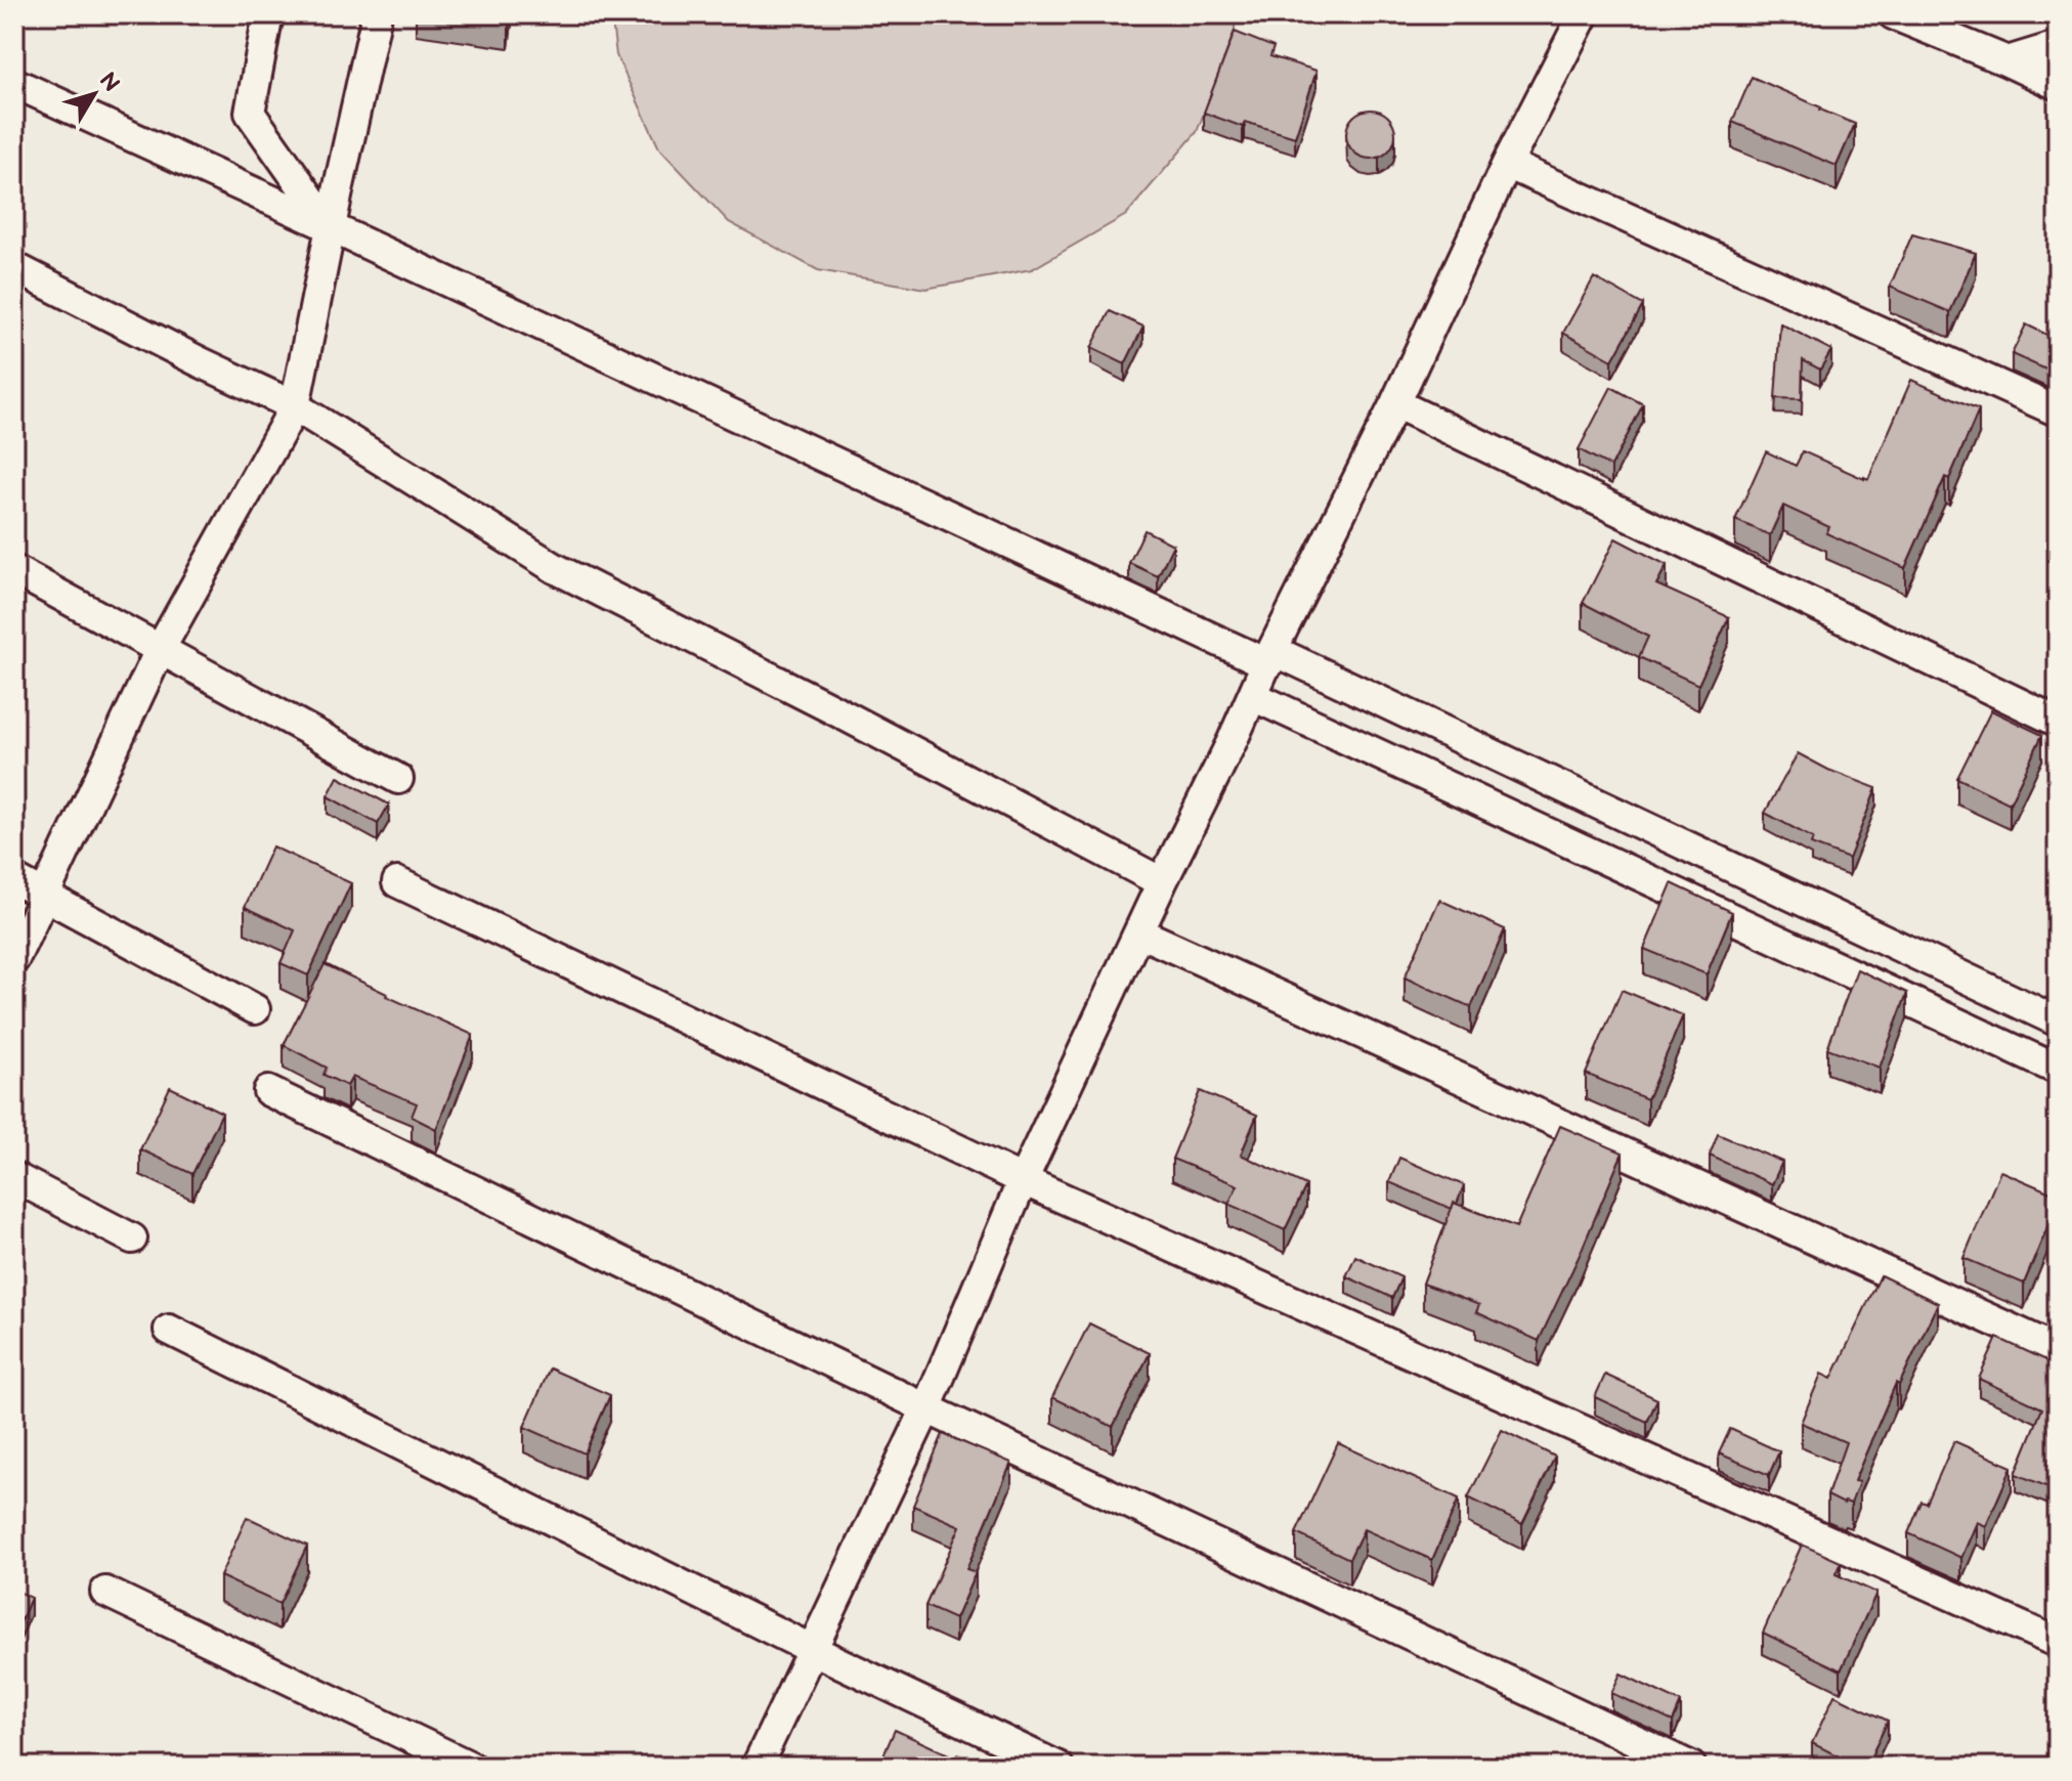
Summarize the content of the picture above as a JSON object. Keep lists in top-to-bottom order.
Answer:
{
  "north": "top right"
}
